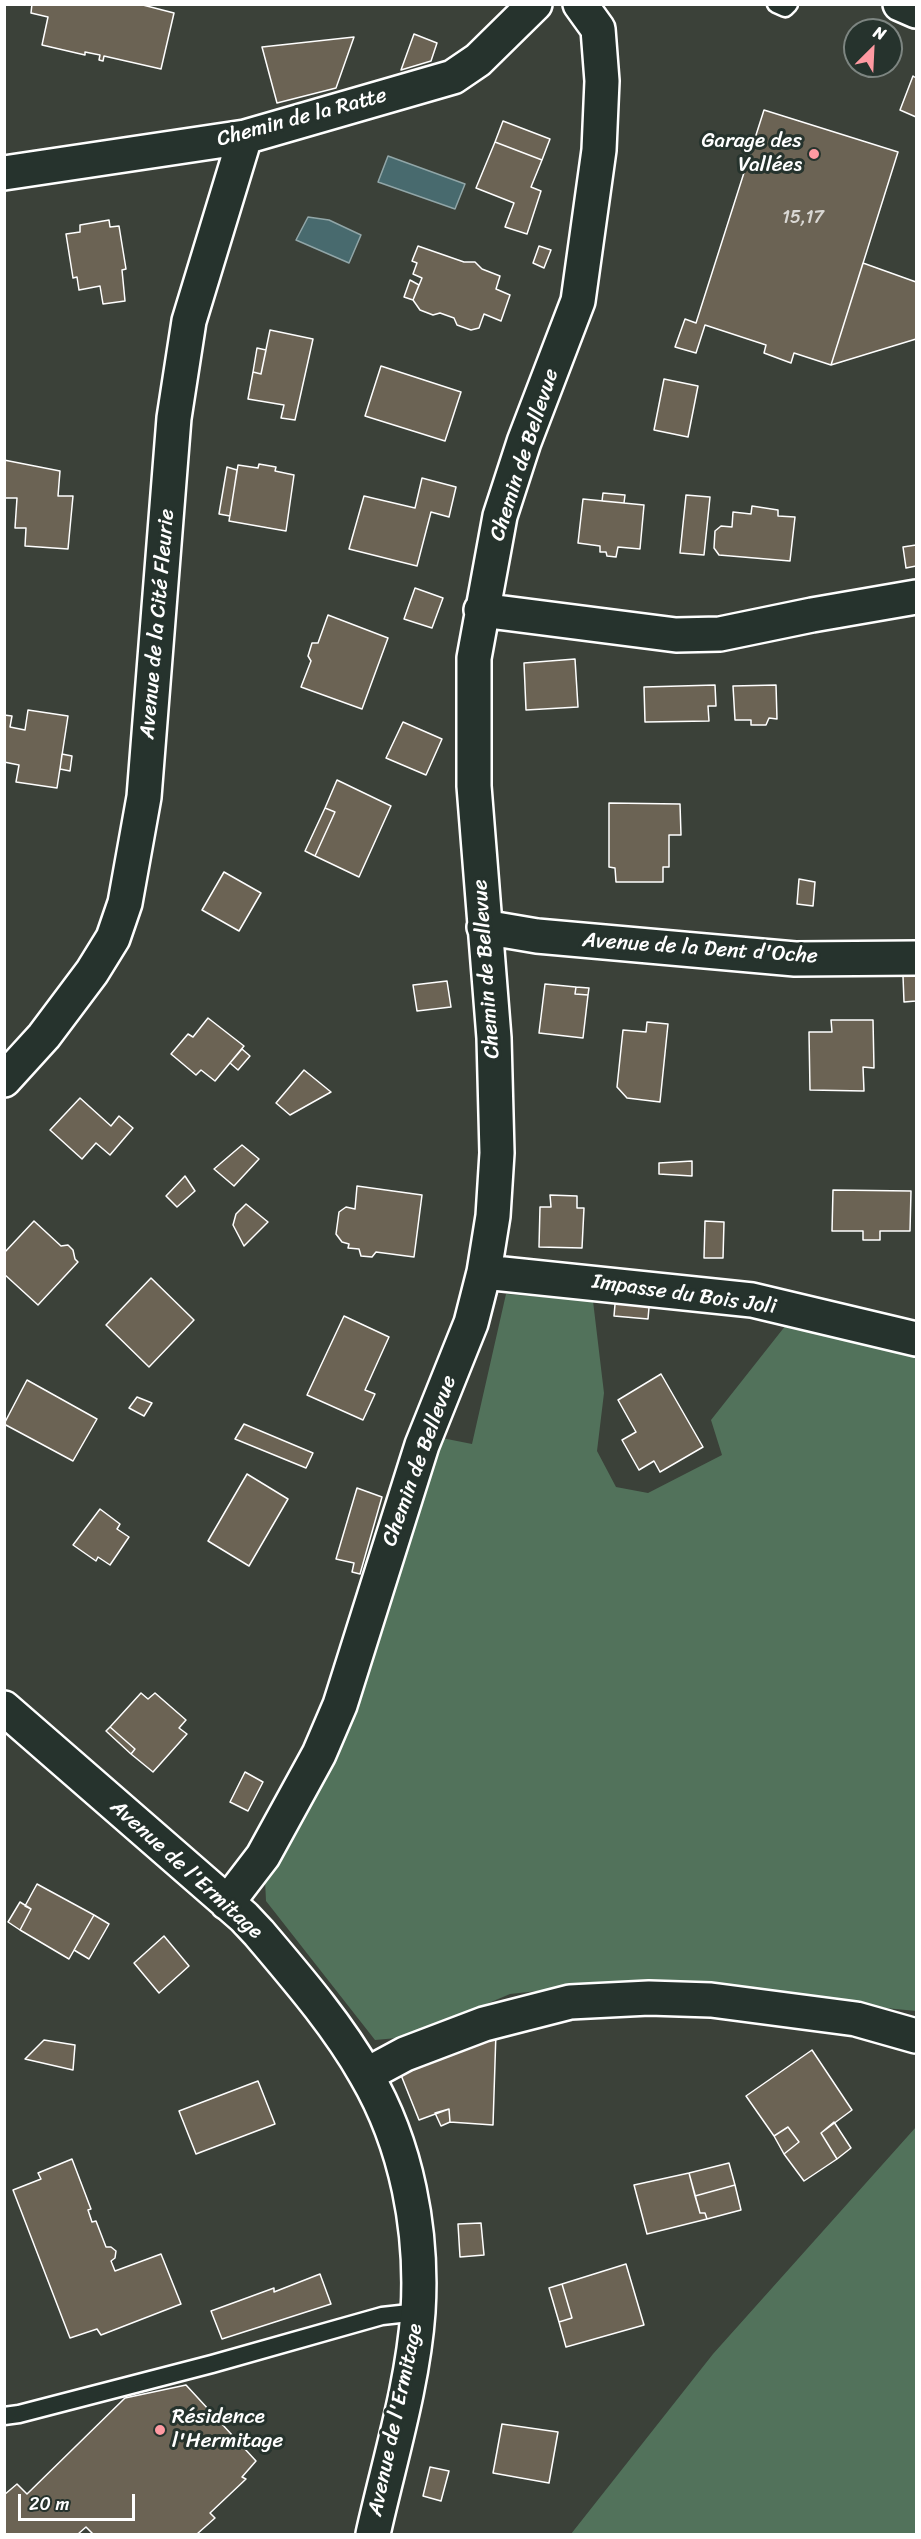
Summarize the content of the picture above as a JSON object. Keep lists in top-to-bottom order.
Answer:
{
  "streets": {
    "street": [
      "Chemin de la Ratte",
      "Chemin de Bellevue",
      "Avenue de la Cité Fleurie",
      "Avenue de la Dent d'Oche",
      "Impasse du Bois Joli",
      "Avenue de l'Ermitage"
    ]
  },
  "crossings": [
    ["Chemin de la Ratte", "Avenue de la Cité Fleurie"],
    ["Chemin de Bellevue", "Avenue de la Dent d'Oche"],
    ["Chemin de Bellevue", "Impasse du Bois Joli"],
    ["Chemin de Bellevue", "Avenue de l'Ermitage"]
  ],
  "places": ["Garage des Vallées", "Résidence l'Hermitage"],
  "house_numbers": ["15,17"],
  "scale_bar": "20 m",
  "north": "top right"
}
